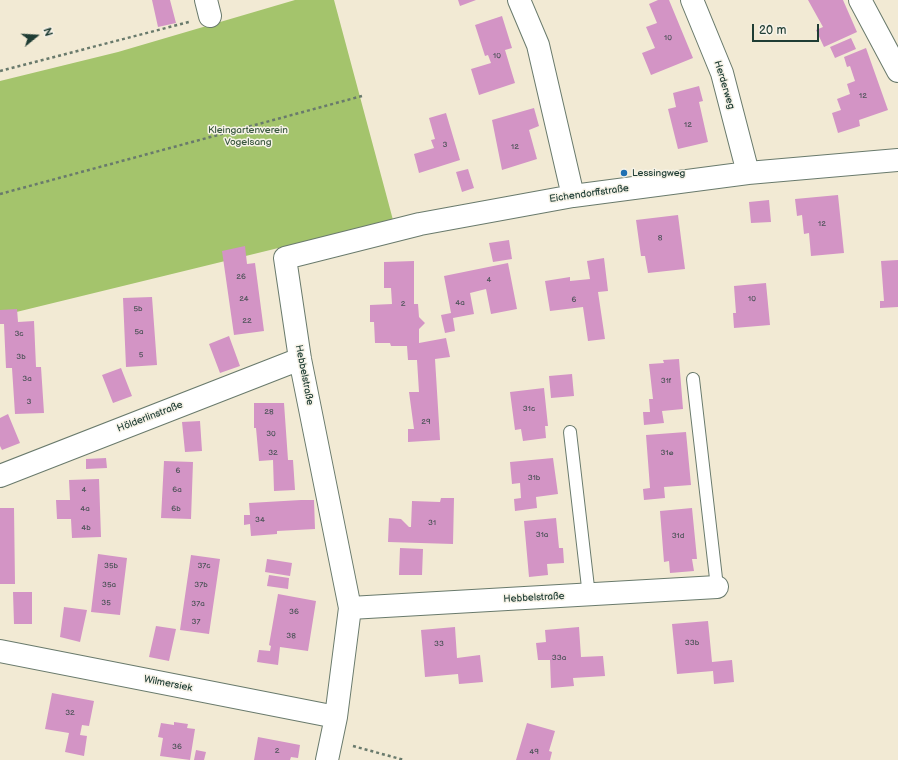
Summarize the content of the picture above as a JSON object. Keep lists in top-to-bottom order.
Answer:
{
  "streets": {
    "street": [
      "Herderweg",
      "Eichendorffstraße",
      "Hebbelstraße",
      "Hölderlinstraße",
      "Wilmersiek"
    ]
  },
  "crossings": [
    ["Herderweg", "Eichendorffstraße"],
    ["Eichendorffstraße", "Hebbelstraße"],
    ["Hebbelstraße", "Hölderlinstraße"],
    ["Hebbelstraße", "Wilmersiek"]
  ],
  "parks": ["Kleingartenverein Vogelsang"],
  "places": ["Lessingweg"],
  "house_numbers": [
    "10",
    "10",
    "12",
    "12",
    "3",
    "12",
    "12",
    "8",
    "26",
    "4",
    "24",
    "10",
    "6",
    "4a",
    "2",
    "5b",
    "22",
    "5a",
    "3c",
    "5",
    "3b",
    "3a",
    "31f",
    "3",
    "31c",
    "28",
    "29",
    "30",
    "32",
    "31e",
    "6",
    "31b",
    "4",
    "6a",
    "4a",
    "6b",
    "34",
    "31",
    "4b",
    "31a",
    "31d",
    "35b",
    "37c",
    "35a",
    "37b",
    "35",
    "37a",
    "36",
    "37",
    "38",
    "33b",
    "33",
    "33a",
    "32",
    "36",
    "2",
    "49"
  ],
  "scale_bar": "20 m",
  "north": "right"
}
